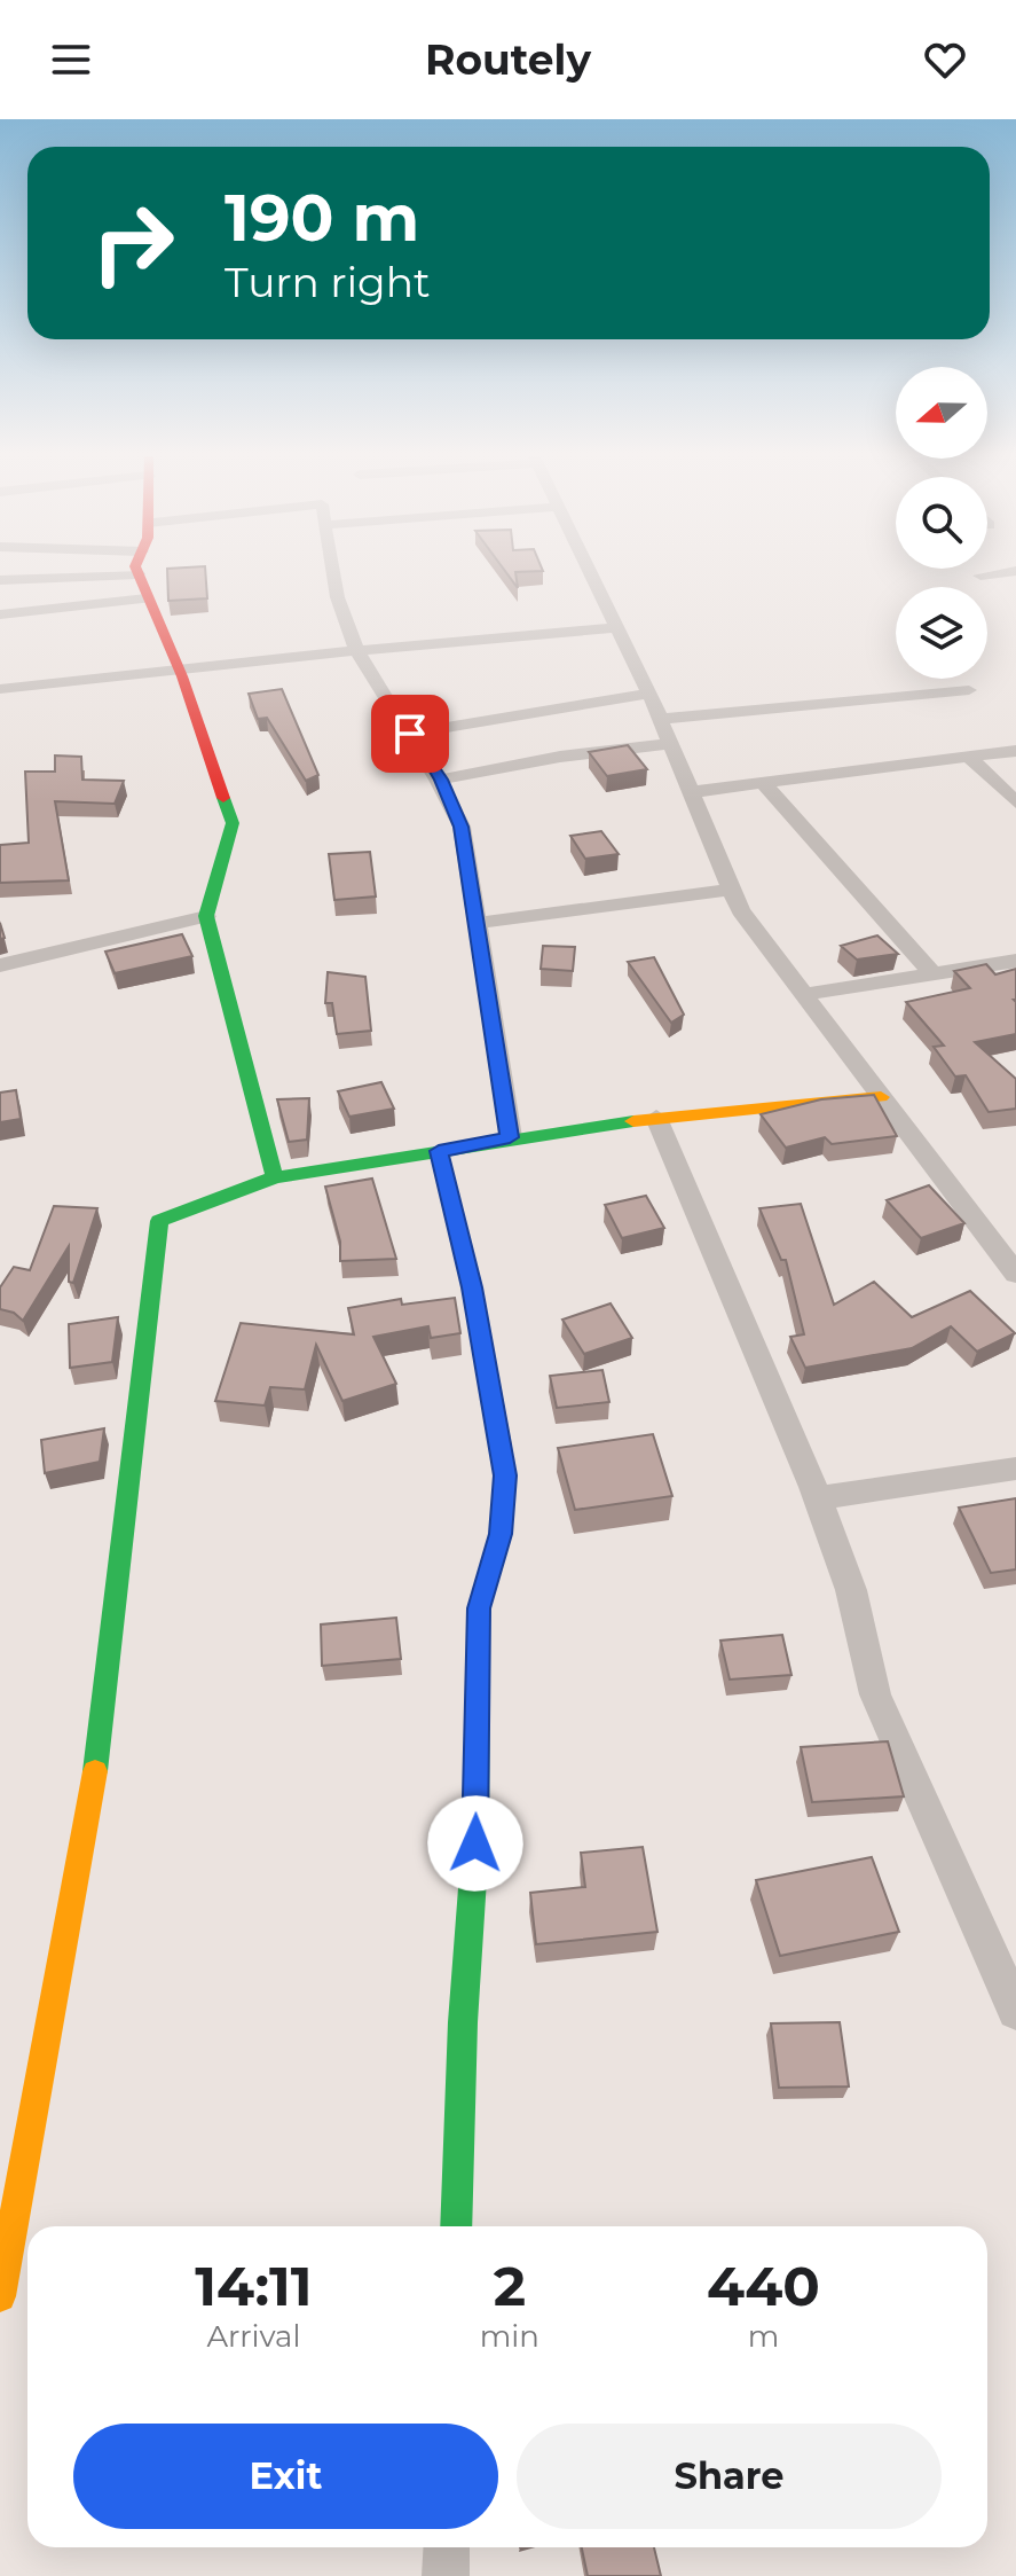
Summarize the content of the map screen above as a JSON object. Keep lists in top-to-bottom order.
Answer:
{
  "north": "left",
  "page": {
    "header": "Routely",
    "turn": ["190 m", "Turn right"],
    "eta": [
      "14:11",
      "Arrival",
      "2",
      "min",
      "440",
      "m"
    ],
    "buttons": ["Exit", "Share"]
  }
}
